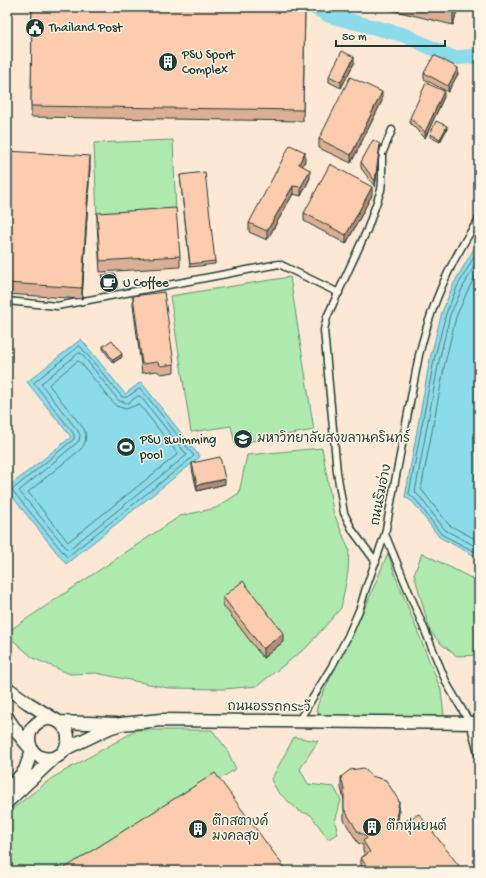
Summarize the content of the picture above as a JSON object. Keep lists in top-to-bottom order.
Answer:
{
  "streets": {
    "street": ["ถนนอรรถกระวี"],
    "lane": ["ถนนริมอ่าง"]
  },
  "crossings": [
    ["ถนนริมอ่าง", "ถนนอรรถกระวี"]
  ],
  "places": {
    "public building": ["Thailand Post"],
    "building": ["PSU Sport Complex", "ตึกหุ่นยนต์", "ตึกสตางค์ มงคลสุข"],
    "cafe": ["U Coffee"],
    "school or university": ["มหาวิทยาลัยสงขลานครินทร์"],
    "sports": ["PSU swimming pool"]
  },
  "scale_bar": "50 m"
}
